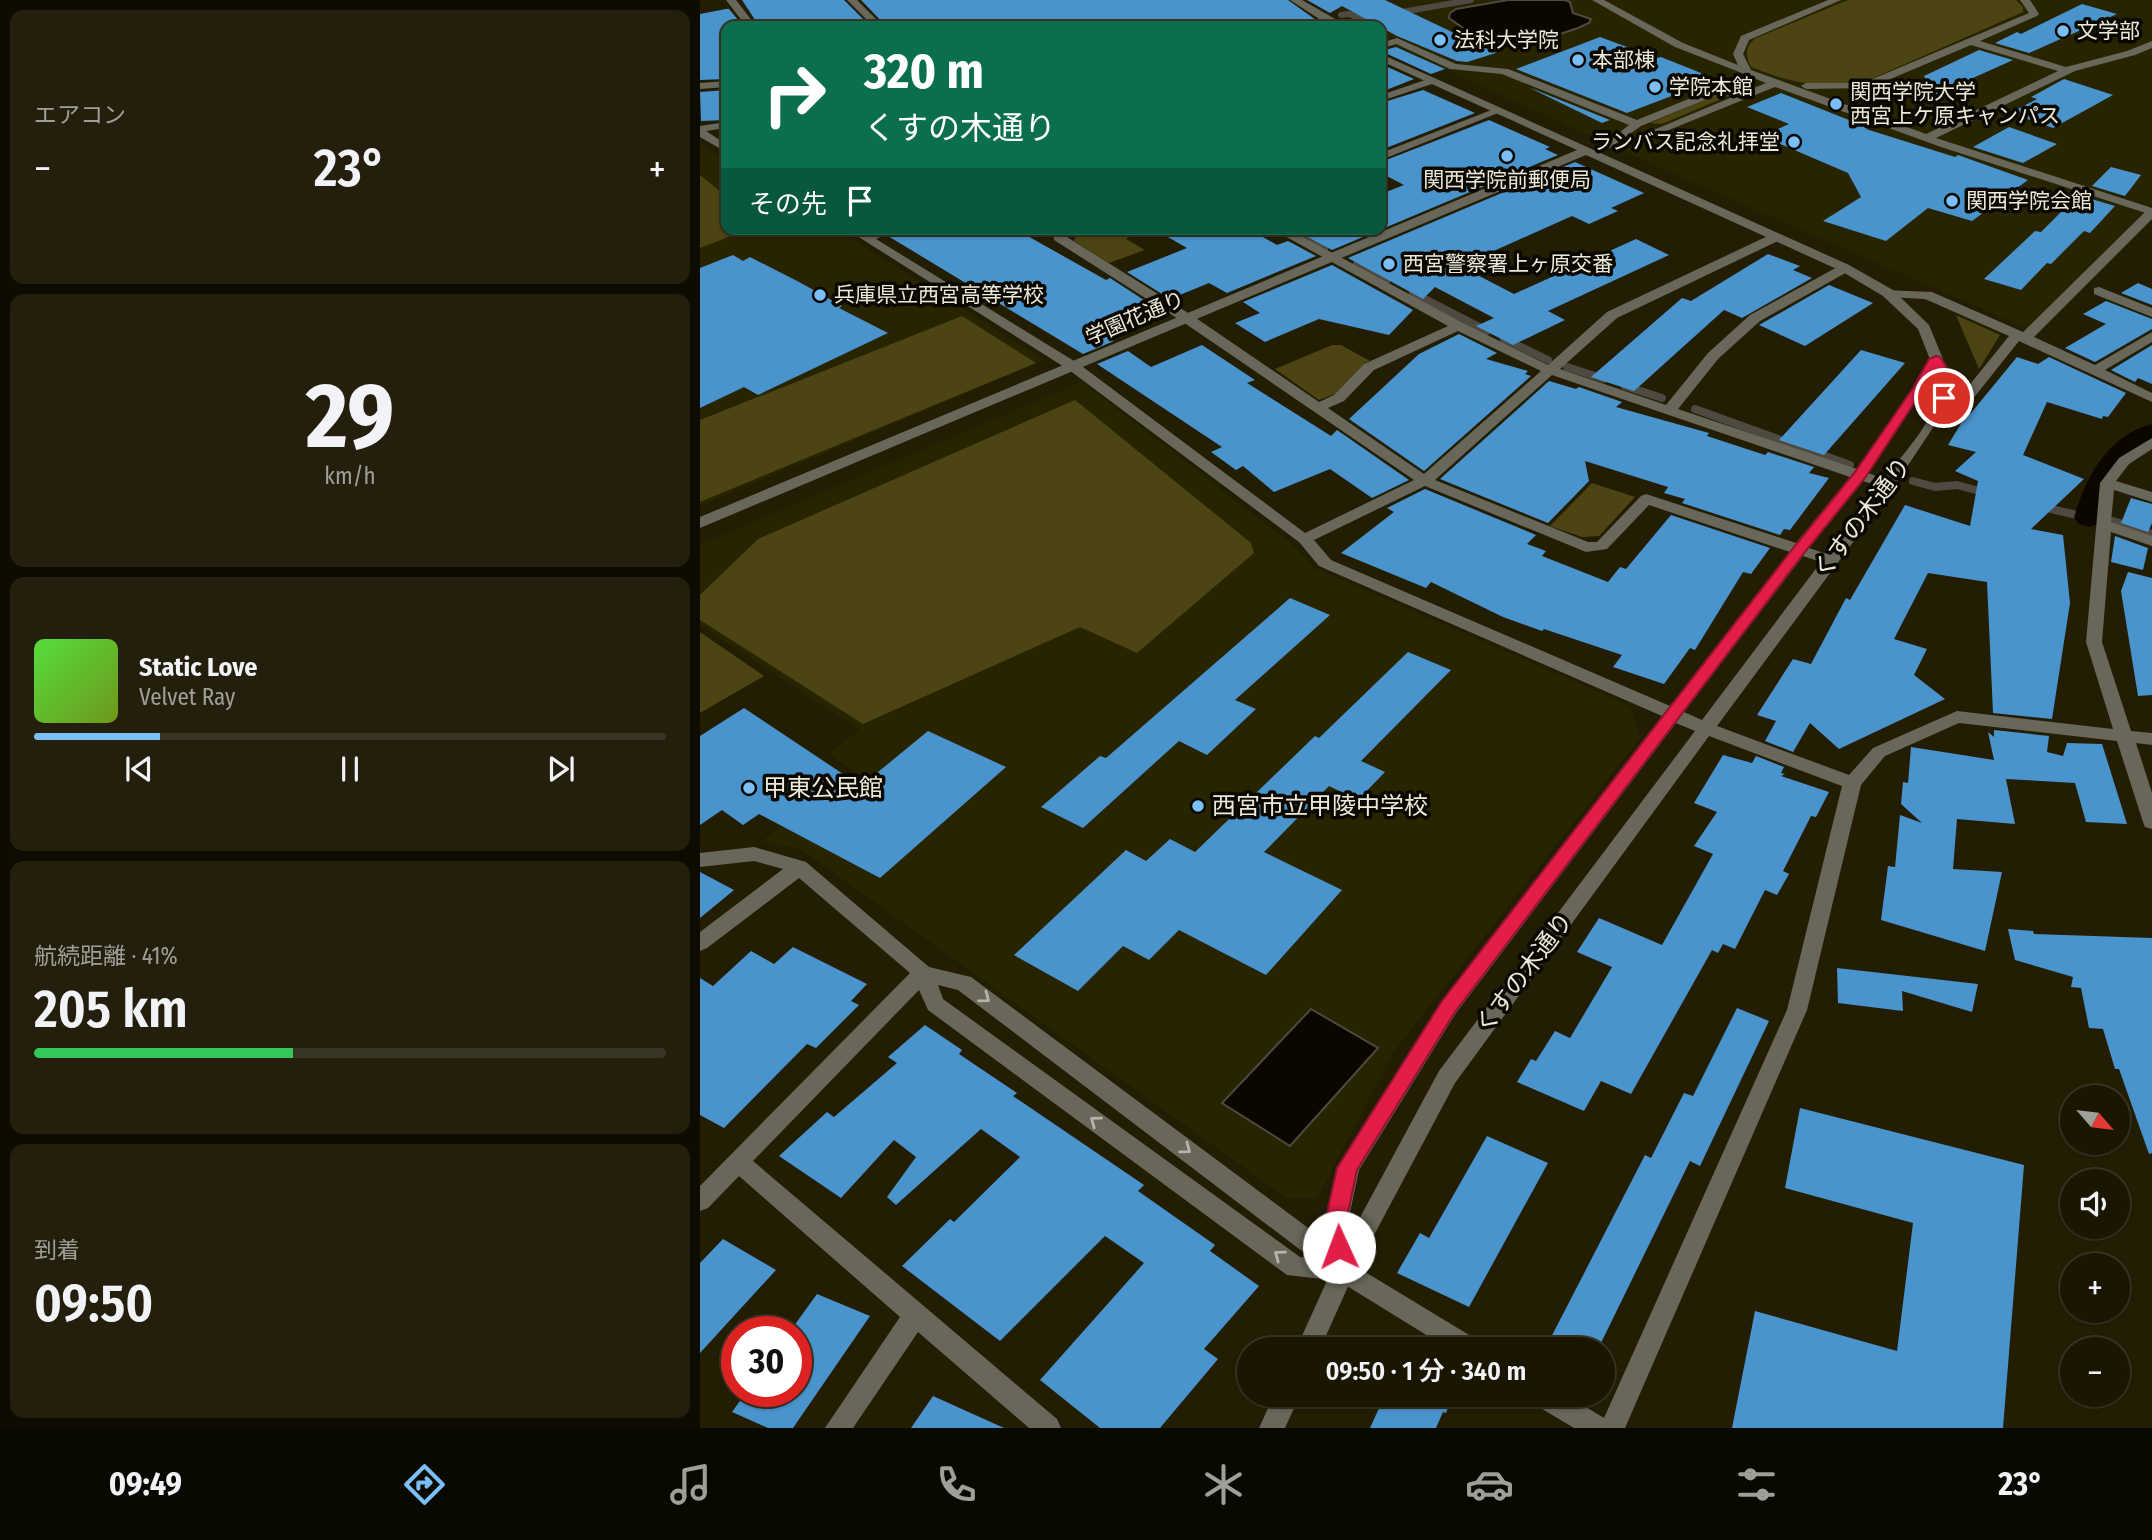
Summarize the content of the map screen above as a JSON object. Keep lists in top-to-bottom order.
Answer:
{
  "streets": {
    "street": ["学園花通り", "くすの木通り"]
  },
  "places": [
    "文学部",
    "法科大学院",
    "本部棟",
    "学院本館",
    "関西学院大学 西宮上ケ原キャンパス",
    "ランバス記念礼拝堂",
    "関西学院前郵便局",
    "関西学院会館",
    "西宮警察署上ヶ原交番",
    "兵庫県立西宮高等学校",
    "甲東公民館",
    "西宮市立甲陵中学校"
  ],
  "north": "bottom right",
  "page": {
    "tile": [
      "エアコン",
      ["29", "km/h"],
      ["航続距離 · 41%", "205 km"],
      ["到着", "09:50"]
    ],
    "turn": ["320 m", "くすの木通り"],
    "heat": ["−", "23°", "+"],
    "then": "その先",
    "song": ["Static Love", "Velvet Ray"],
    "map_buttons": ["+", "−"],
    "limit": "30",
    "trip": "09:50 · 1 分 · 340 m",
    "tabs": ["09:49", "23°"]
  }
}
